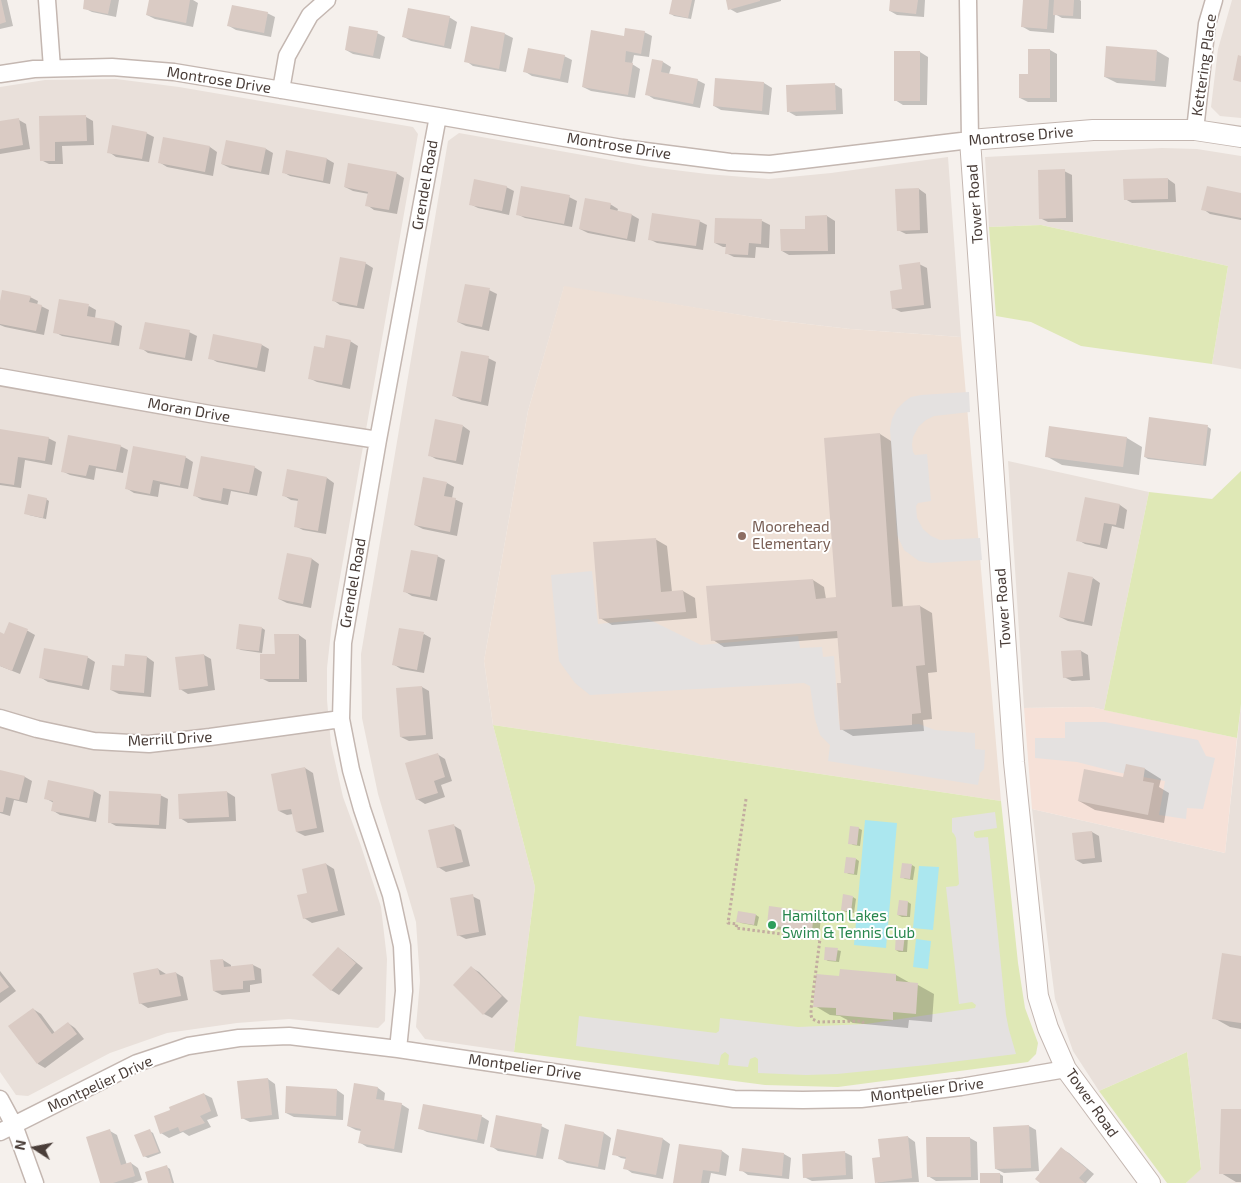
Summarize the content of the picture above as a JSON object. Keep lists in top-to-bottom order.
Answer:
{
  "streets": {
    "street": [
      "Kettering Place",
      "Montrose Drive",
      "Grendel Road",
      "Tower Road",
      "Moran Drive",
      "Merrill Drive",
      "Montpelier Drive"
    ]
  },
  "crossings": [
    ["Kettering Place", "Montrose Drive"],
    ["Montrose Drive", "Grendel Road"],
    ["Montrose Drive", "Tower Road"],
    ["Grendel Road", "Moran Drive"],
    ["Grendel Road", "Merrill Drive"],
    ["Grendel Road", "Montpelier Drive"],
    ["Tower Road", "Montpelier Drive"]
  ],
  "places": ["Moorehead Elementary", "Hamilton Lakes Swim & Tennis Club"],
  "north": "left"
}
